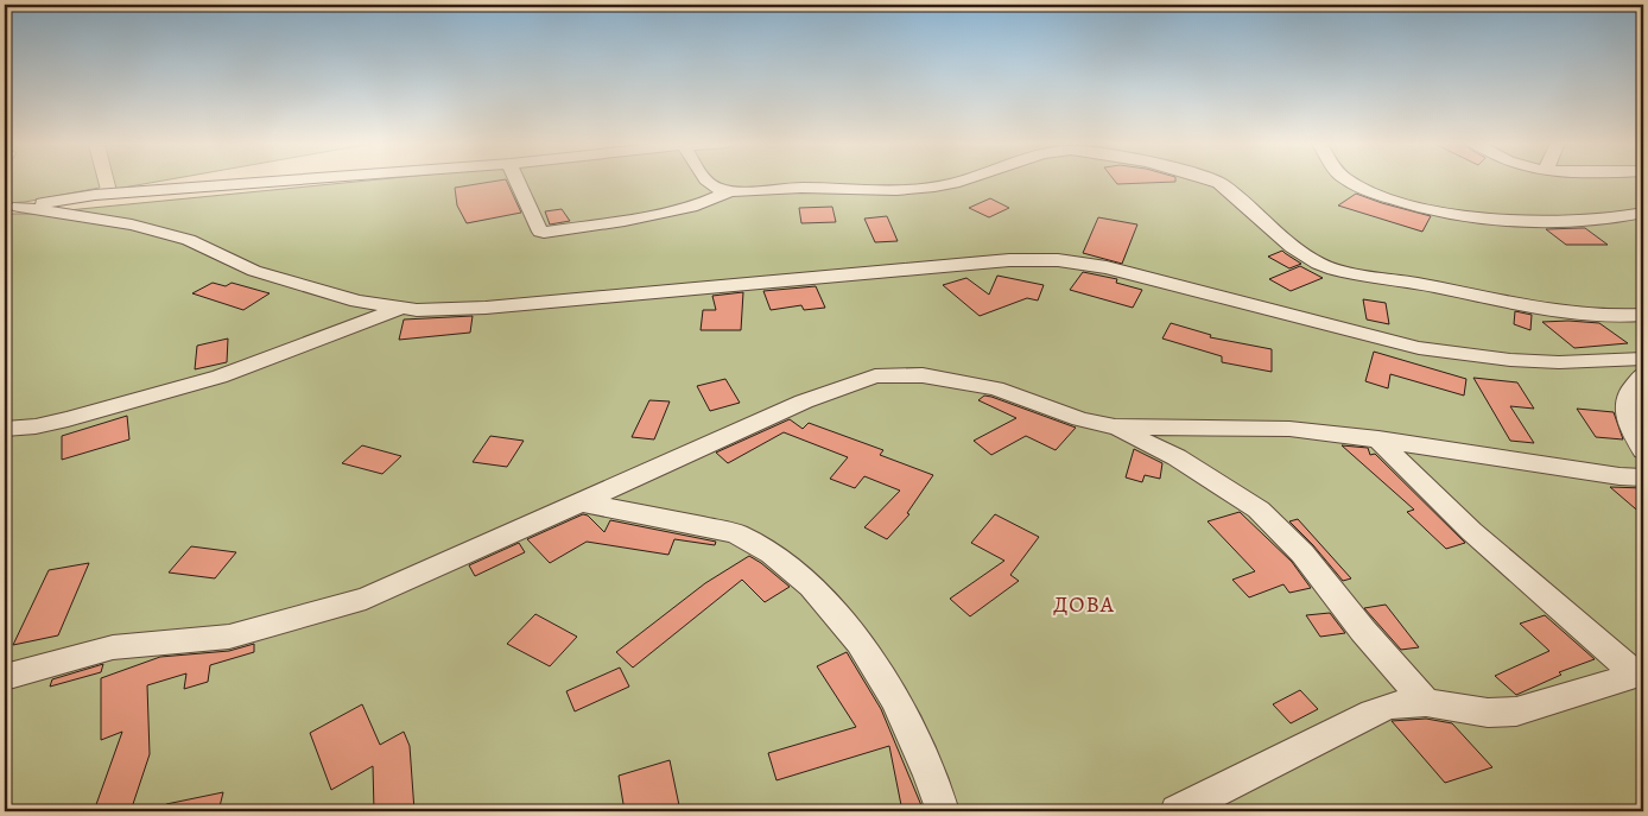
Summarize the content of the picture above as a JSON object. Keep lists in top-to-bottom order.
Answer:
{
  "districts": ["ДОВА"]
}
